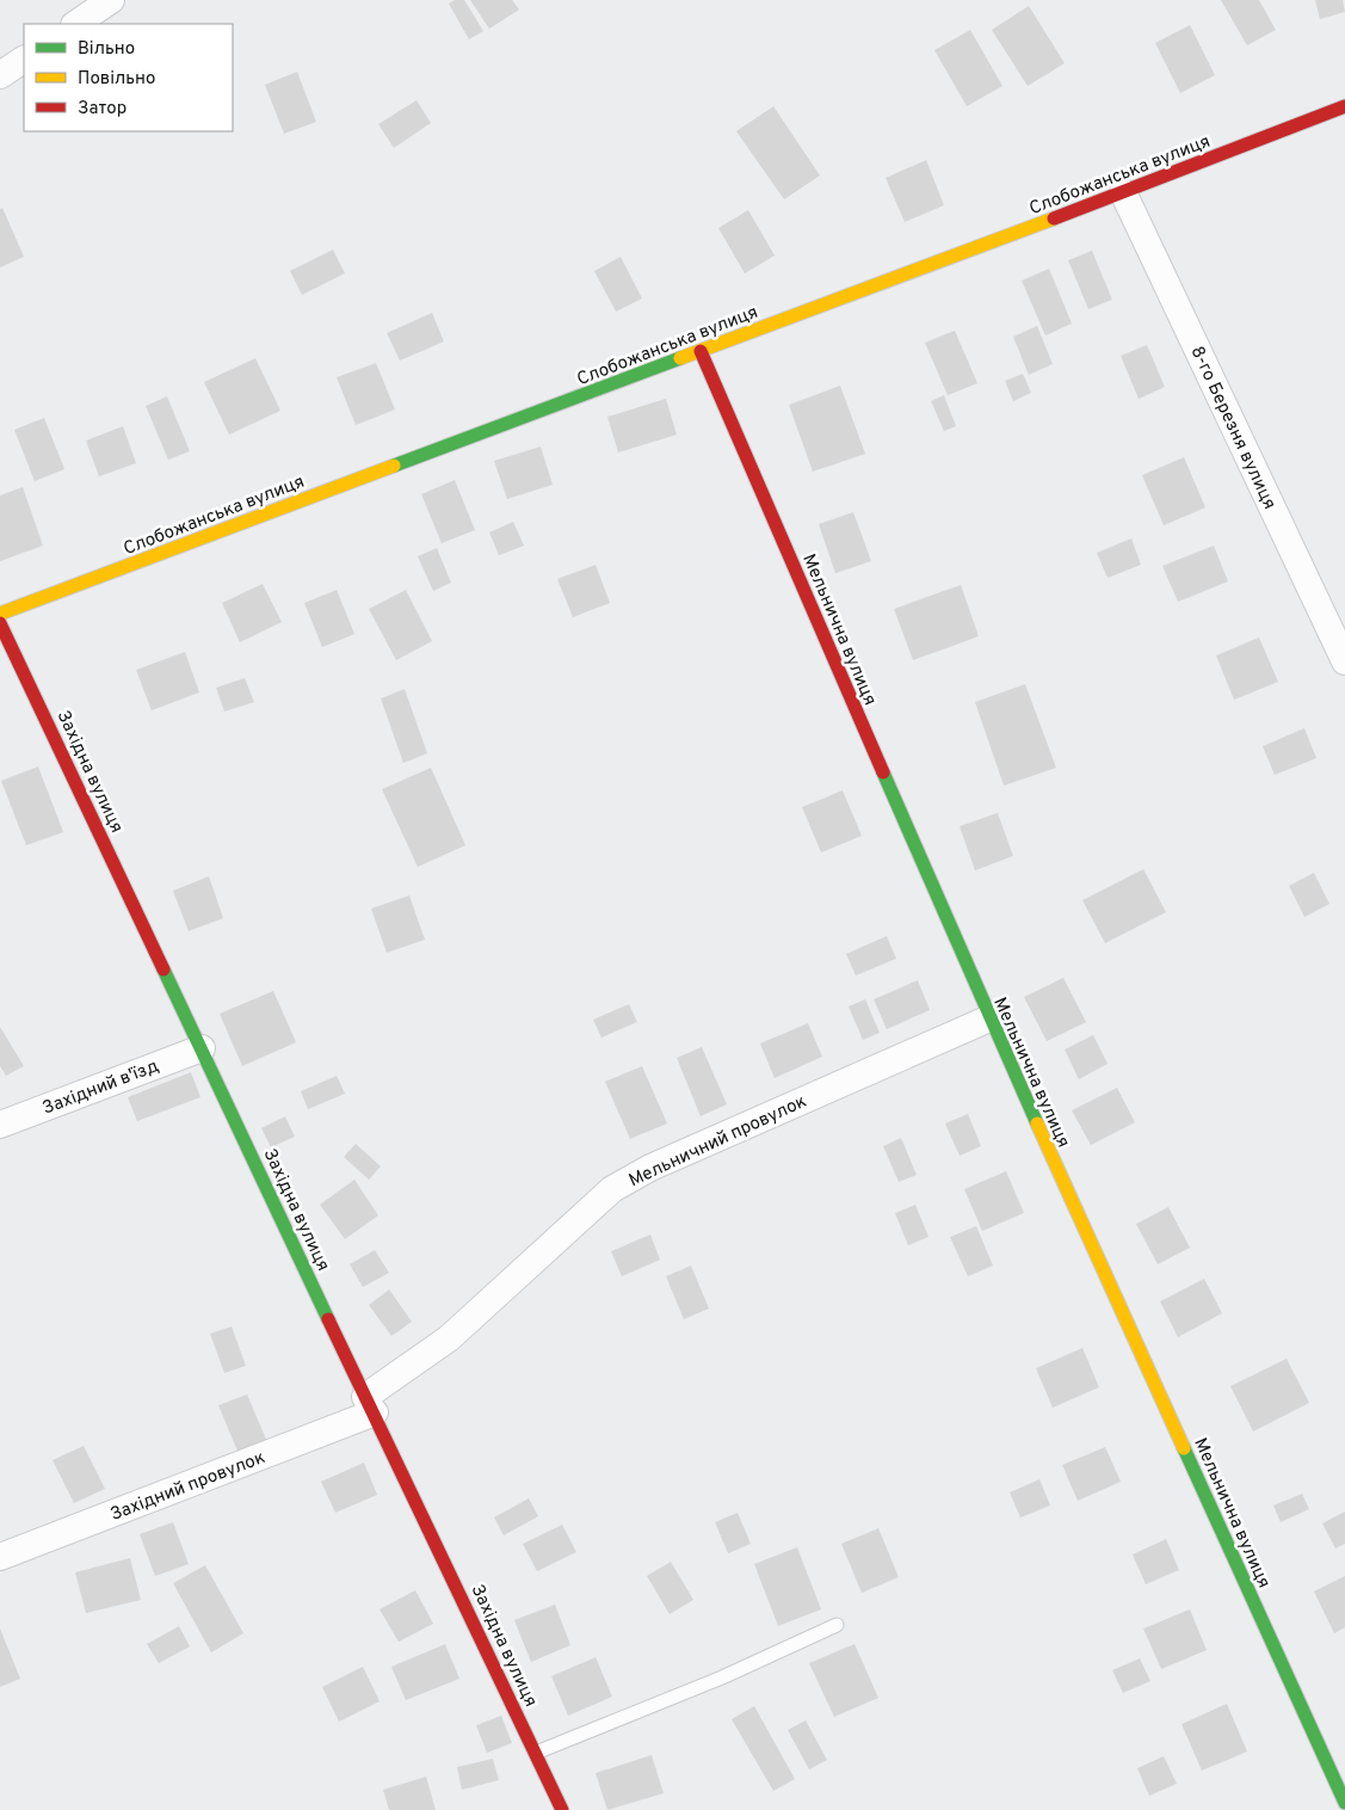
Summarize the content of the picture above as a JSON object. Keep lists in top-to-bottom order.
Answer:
{
  "streets": {
    "street": [
      "Слобожанська вулиця",
      "8-го Березня вулиця",
      "Мельнична вулиця",
      "Західна вулиця",
      "Західний в'їзд",
      "Мельничний провулок",
      "Західний провулок"
    ]
  },
  "crossings": [
    ["Слобожанська вулиця", "8-го Березня вулиця"],
    ["Слобожанська вулиця", "Мельнична вулиця"],
    ["Мельнична вулиця", "Мельничний провулок"],
    ["Західна вулиця", "Західний в'їзд"],
    ["Західна вулиця", "Мельничний провулок"],
    ["Західна вулиця", "Західний провулок"],
    ["Мельничний провулок", "Західний провулок"]
  ],
  "legend": ["Вільно", "Повільно", "Затор"]
}
